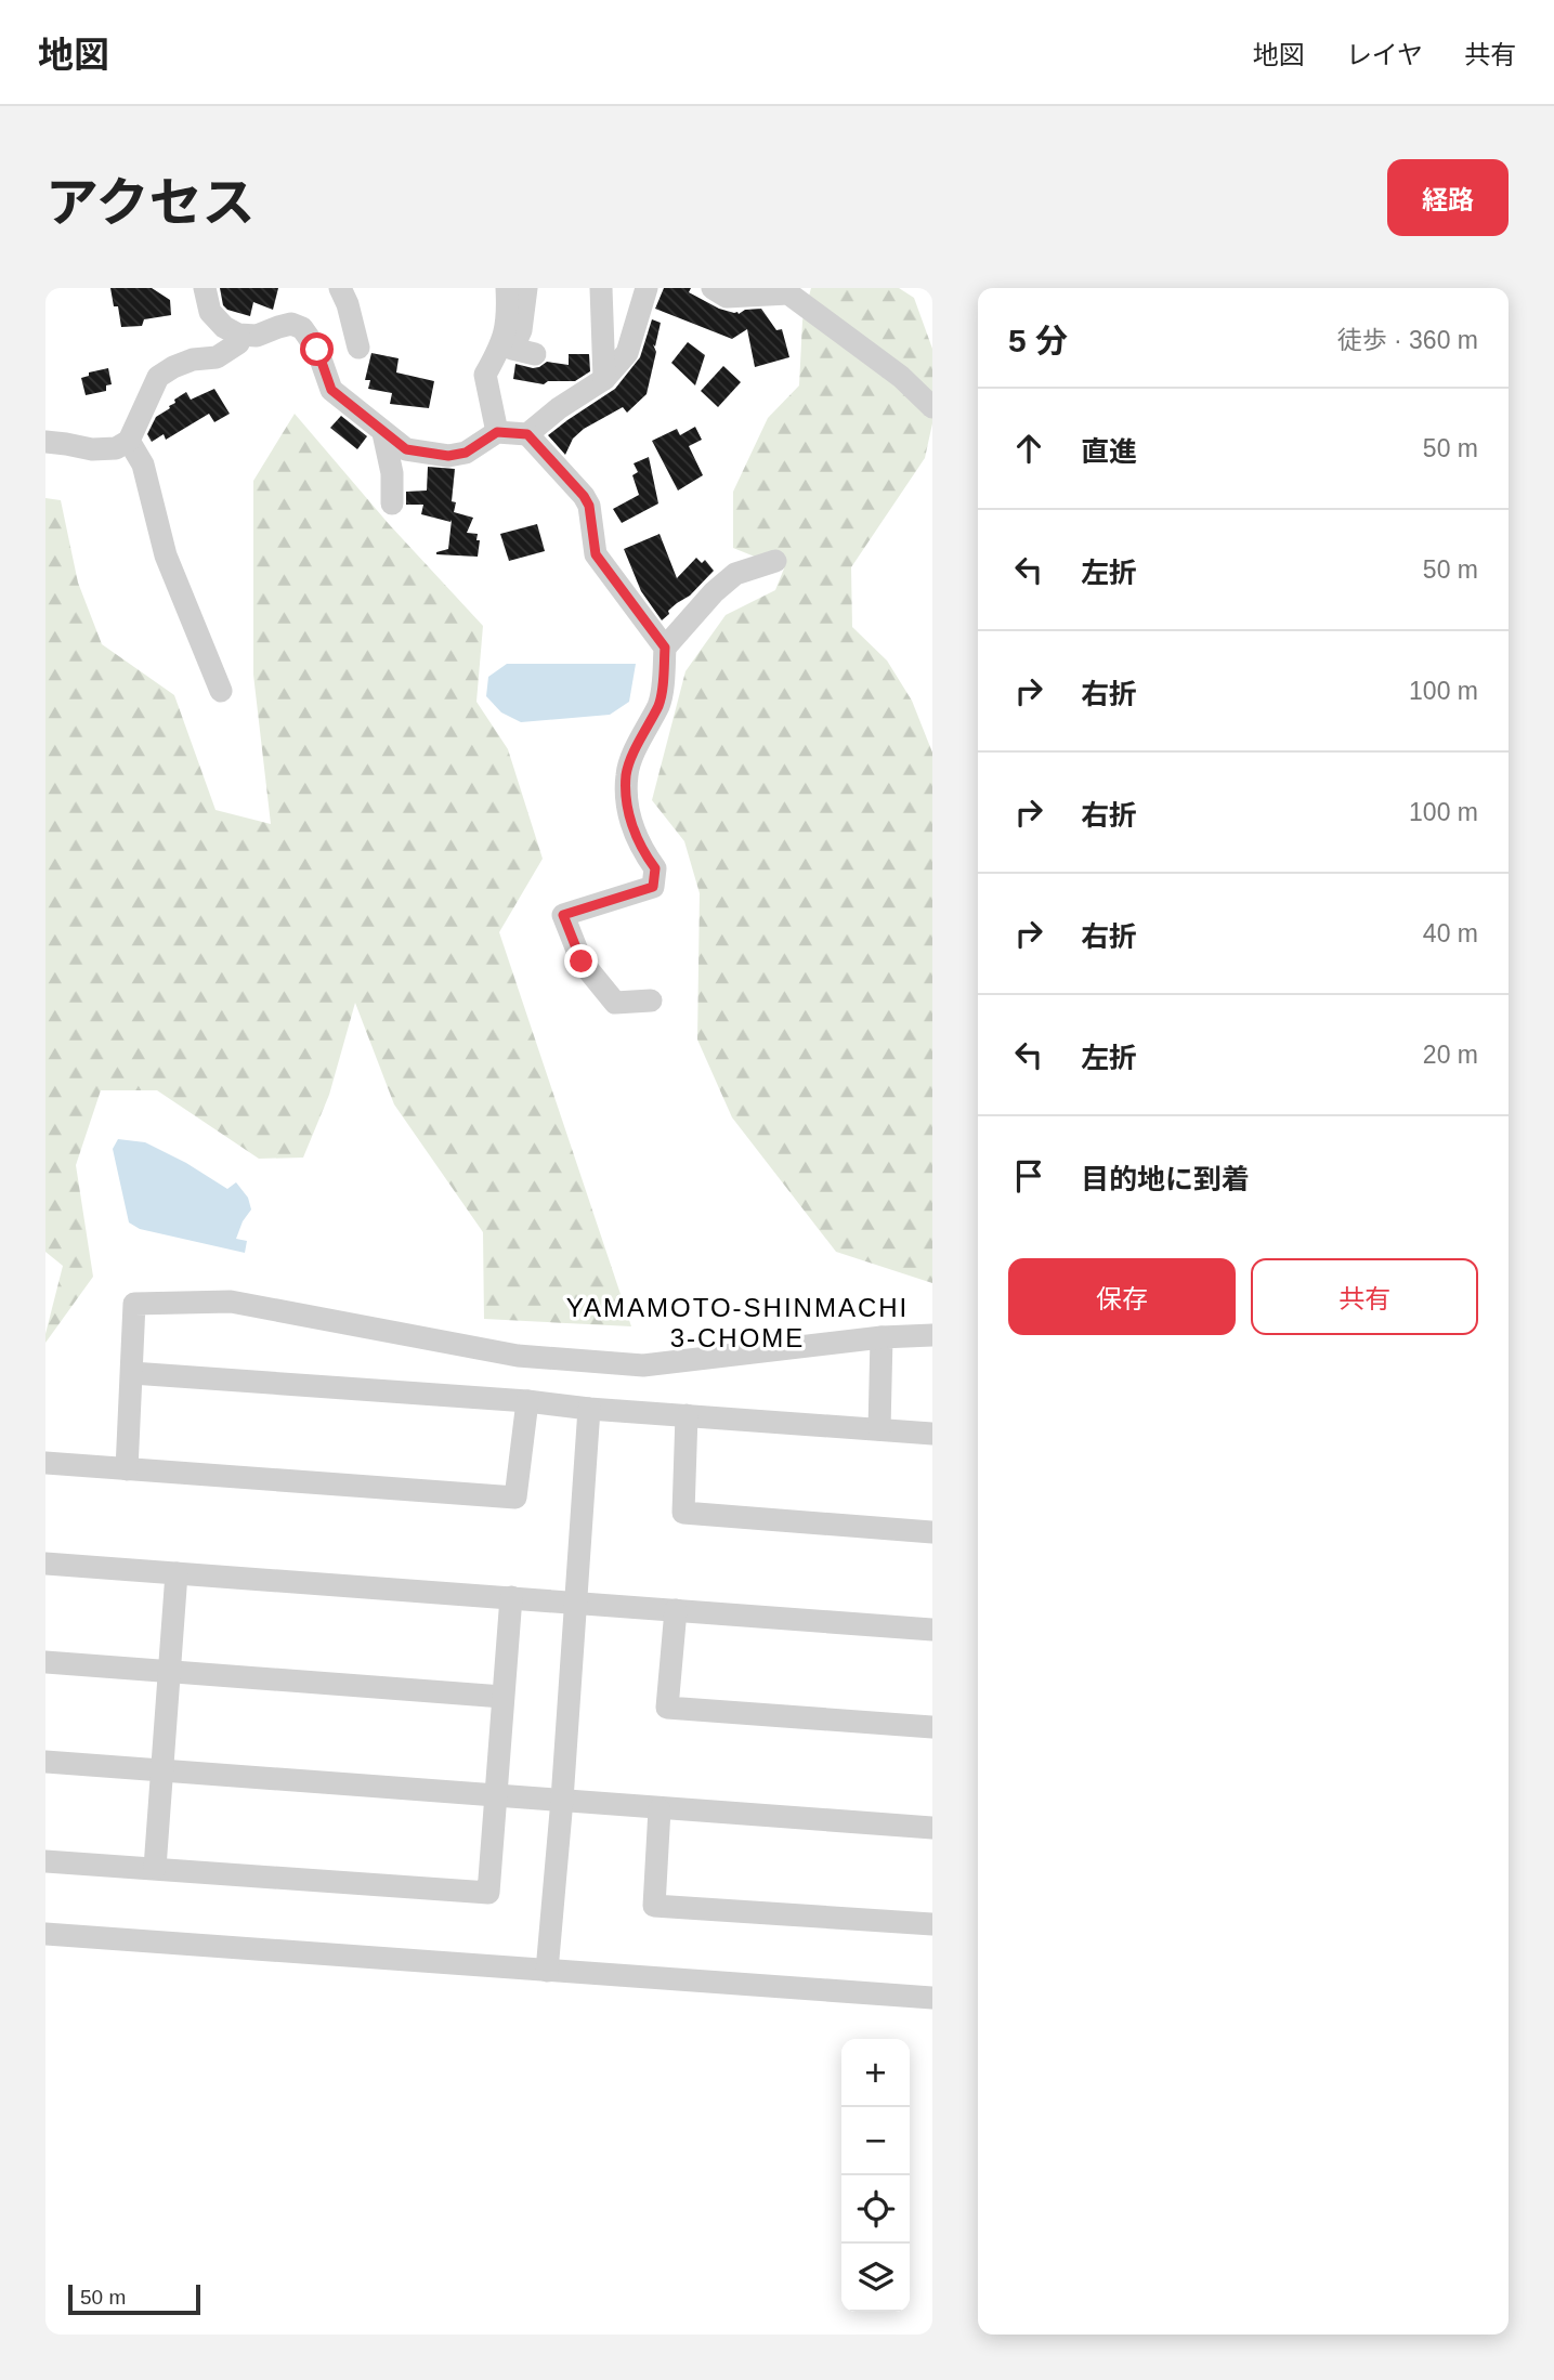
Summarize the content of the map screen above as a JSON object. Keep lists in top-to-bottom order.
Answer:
{
  "districts": ["YAMAMOTO-SHINMACHI 3-CHOME"],
  "scale_bar": "50 m",
  "page": {
    "header": "地図",
    "nav": ["地図", "レイヤ", "共有"],
    "title": "アクセス",
    "buttons": [
      "経路",
      ["保存", "共有"]
    ],
    "heading": ["5 分", "徒歩 · 360 m"],
    "list": [
      ["直進", "50 m"],
      ["左折", "50 m"],
      ["右折", "100 m"],
      ["右折", "100 m"],
      ["右折", "40 m"],
      ["左折", "20 m"],
      "目的地に到着"
    ],
    "map_buttons": ["+", "−"],
    "scale": "50 m"
  }
}
